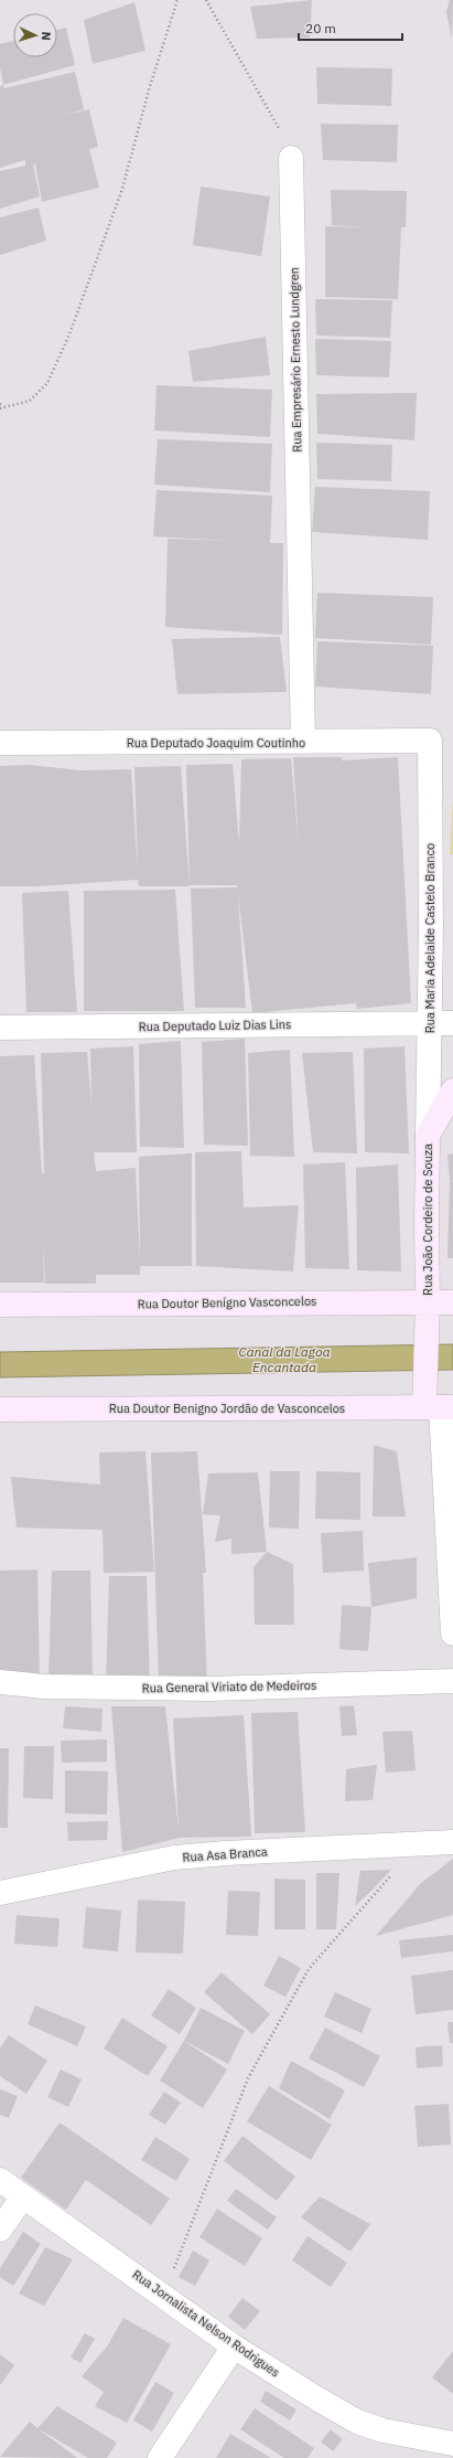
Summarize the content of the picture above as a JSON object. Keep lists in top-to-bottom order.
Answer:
{
  "streets": {
    "main road": ["Rua João Cordeiro de Souza", "Rua Doutor Benígno Vasconcelos", "Rua Doutor Benigno Jordão de Vasconcelos"],
    "street": [
      "Rua Empresário Ernesto Lundgren",
      "Rua Deputado Joaquim Coutinho",
      "Rua Maria Adelaide Castelo Branco",
      "Rua Deputado Luiz Dias Lins",
      "Rua General Viriato de Medeiros",
      "Rua Asa Branca",
      "Rua Jornalista Nelson Rodrigues"
    ]
  },
  "crossings": [
    ["Rua Empresário Ernesto Lundgren", "Rua Deputado Joaquim Coutinho"],
    ["Rua Deputado Joaquim Coutinho", "Rua Maria Adelaide Castelo Branco"],
    ["Rua Maria Adelaide Castelo Branco", "Rua Deputado Luiz Dias Lins"],
    ["Rua Maria Adelaide Castelo Branco", "Rua João Cordeiro de Souza"],
    ["Rua João Cordeiro de Souza", "Rua Doutor Benígno Vasconcelos"],
    ["Rua João Cordeiro de Souza", "Rua Doutor Benigno Jordão de Vasconcelos"]
  ],
  "water": ["Canal da Lagoa Encantada"],
  "scale_bar": "20 m",
  "north": "right"
}
